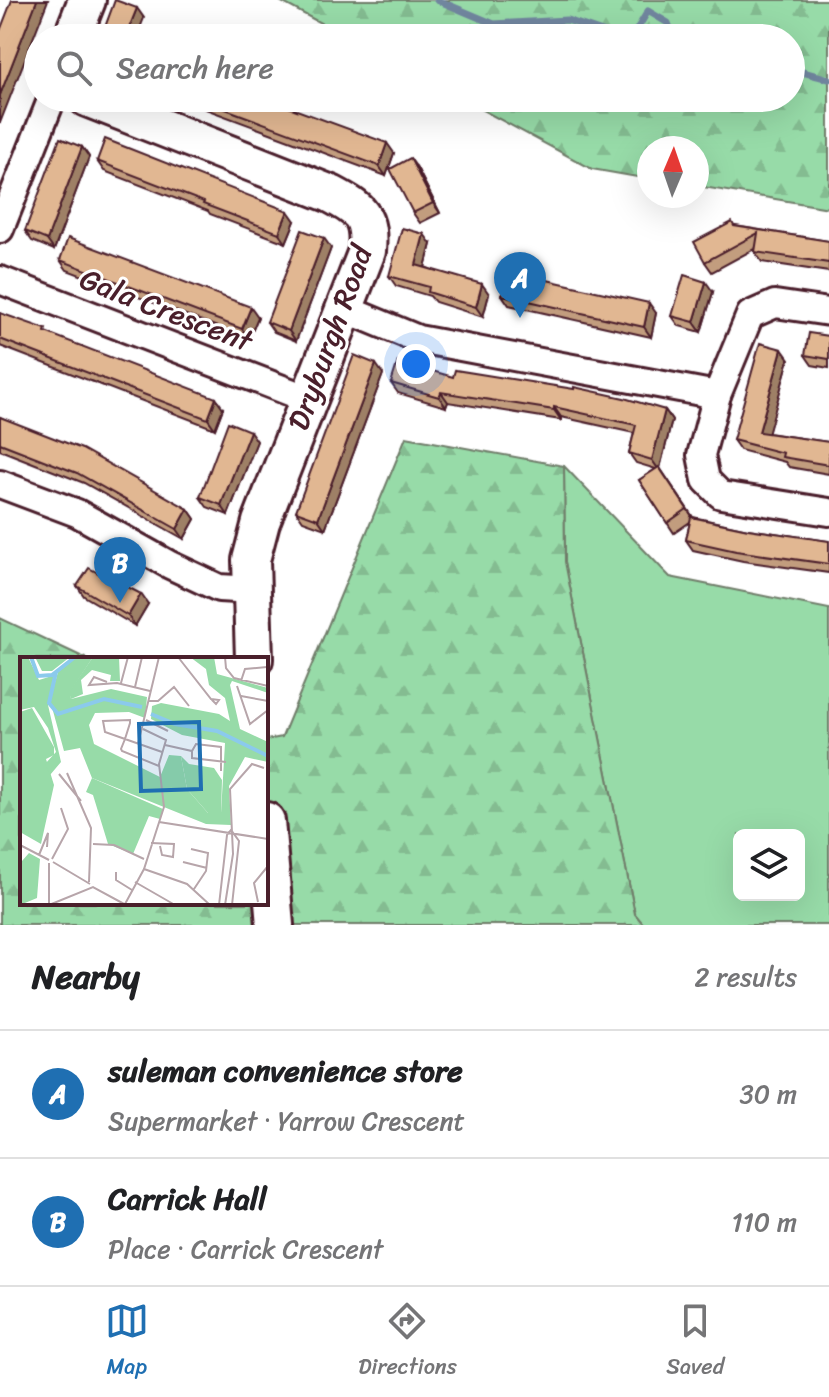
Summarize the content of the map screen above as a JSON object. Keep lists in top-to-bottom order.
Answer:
{
  "streets": {
    "street": ["Gala Crescent", "Dryburgh Road"]
  },
  "crossings": [
    ["Gala Crescent", "Dryburgh Road"]
  ],
  "north": "top",
  "page": {
    "search": "Search here",
    "pins": ["A", "B"],
    "heading": ["Nearby", "2 results"],
    "list": [
      {
        "mark": "A",
        "name": "suleman convenience store",
        "note": "Supermarket · Yarrow Crescent",
        "value": "30 m"
      },
      {
        "mark": "B",
        "name": "Carrick Hall",
        "note": "Place · Carrick Crescent",
        "value": "110 m"
      }
    ],
    "nav": ["Map", "Directions", "Saved"]
  }
}
